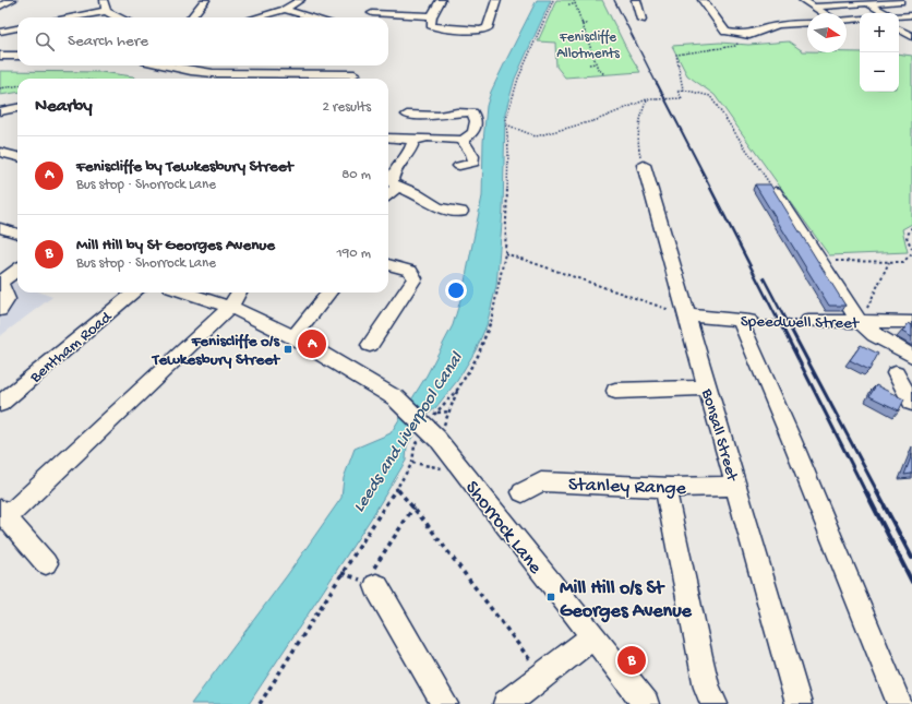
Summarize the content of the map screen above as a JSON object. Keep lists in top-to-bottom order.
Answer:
{
  "streets": {
    "street": [
      "Speedwell Street",
      "Bentham Road",
      "Bonsall Street",
      "Stanley Range",
      "Shorrock Lane"
    ]
  },
  "crossings": [
    ["Speedwell Street", "Bonsall Street"],
    ["Bonsall Street", "Stanley Range"]
  ],
  "water": ["Leeds and Liverpool Canal"],
  "parks": ["Feniscliffe Allotments"],
  "places": {
    "transit": ["Feniscliffe o/s Tewkesbury Street", "Mill Hill o/s St Georges Avenue"]
  },
  "north": "right",
  "page": {
    "map_buttons": ["+", "−"],
    "search": "Search here",
    "heading": ["Nearby", "2 results"],
    "list": [
      {
        "mark": "A",
        "name": "Feniscliffe by Tewkesbury Street",
        "note": "Bus stop · Shorrock Lane",
        "value": "80 m"
      },
      {
        "mark": "B",
        "name": "Mill Hill by St Georges Avenue",
        "note": "Bus stop · Shorrock Lane",
        "value": "190 m"
      }
    ],
    "pins": ["A", "B"]
  }
}
